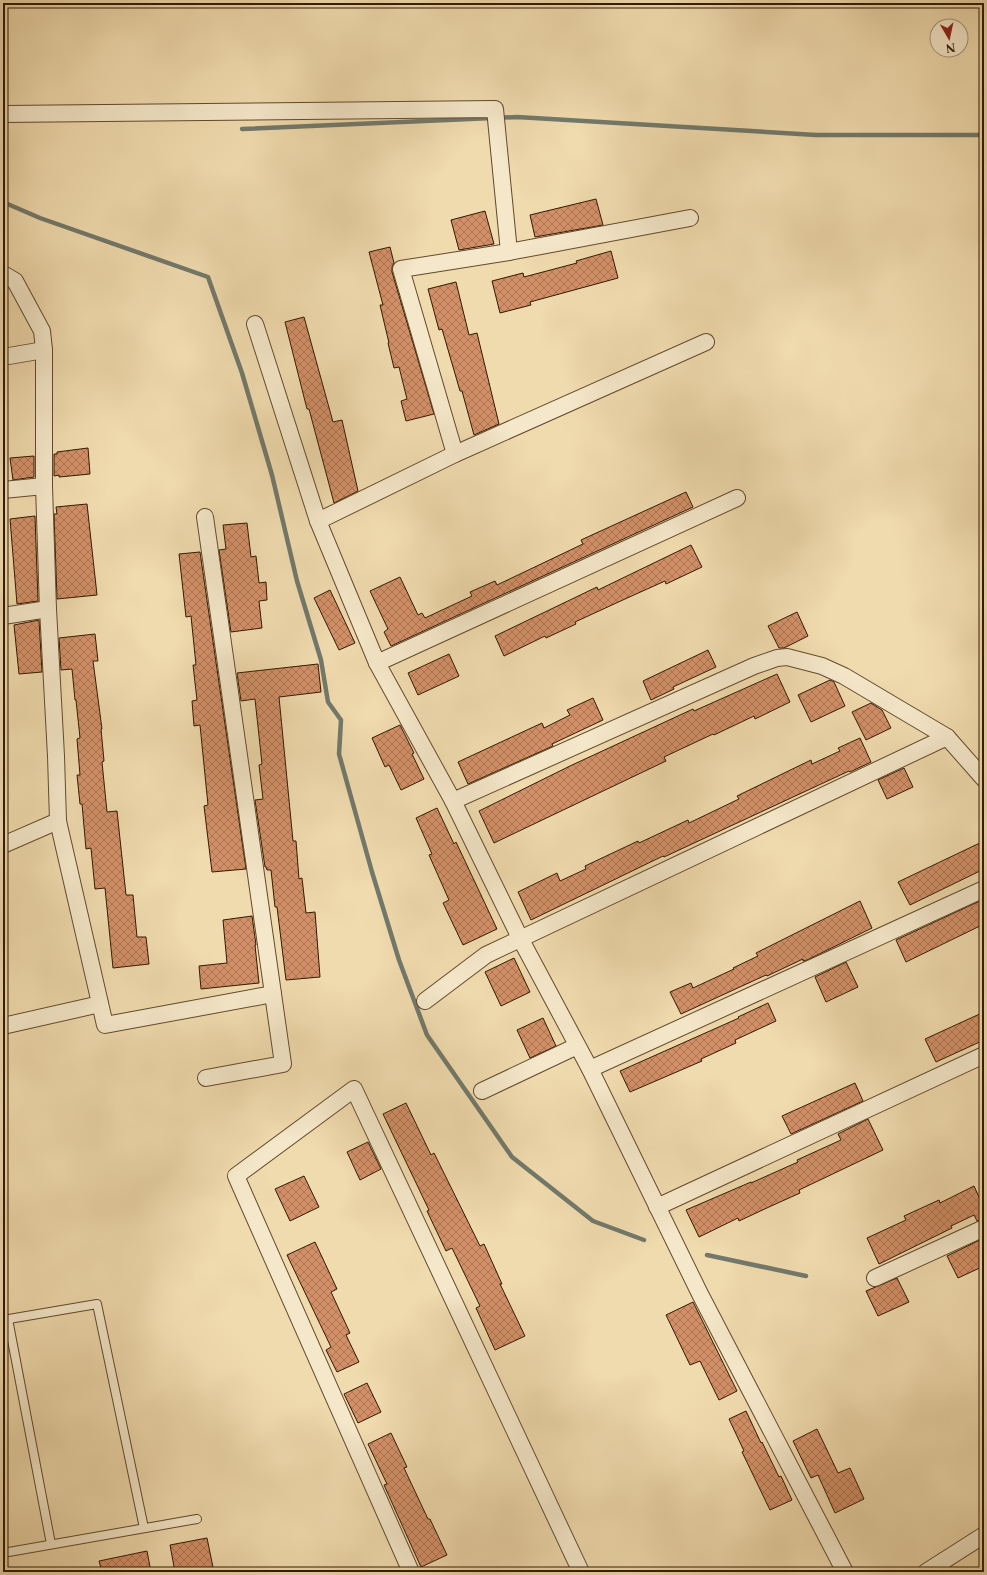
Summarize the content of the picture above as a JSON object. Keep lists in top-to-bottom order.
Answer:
{
  "north": "bottom"
}
